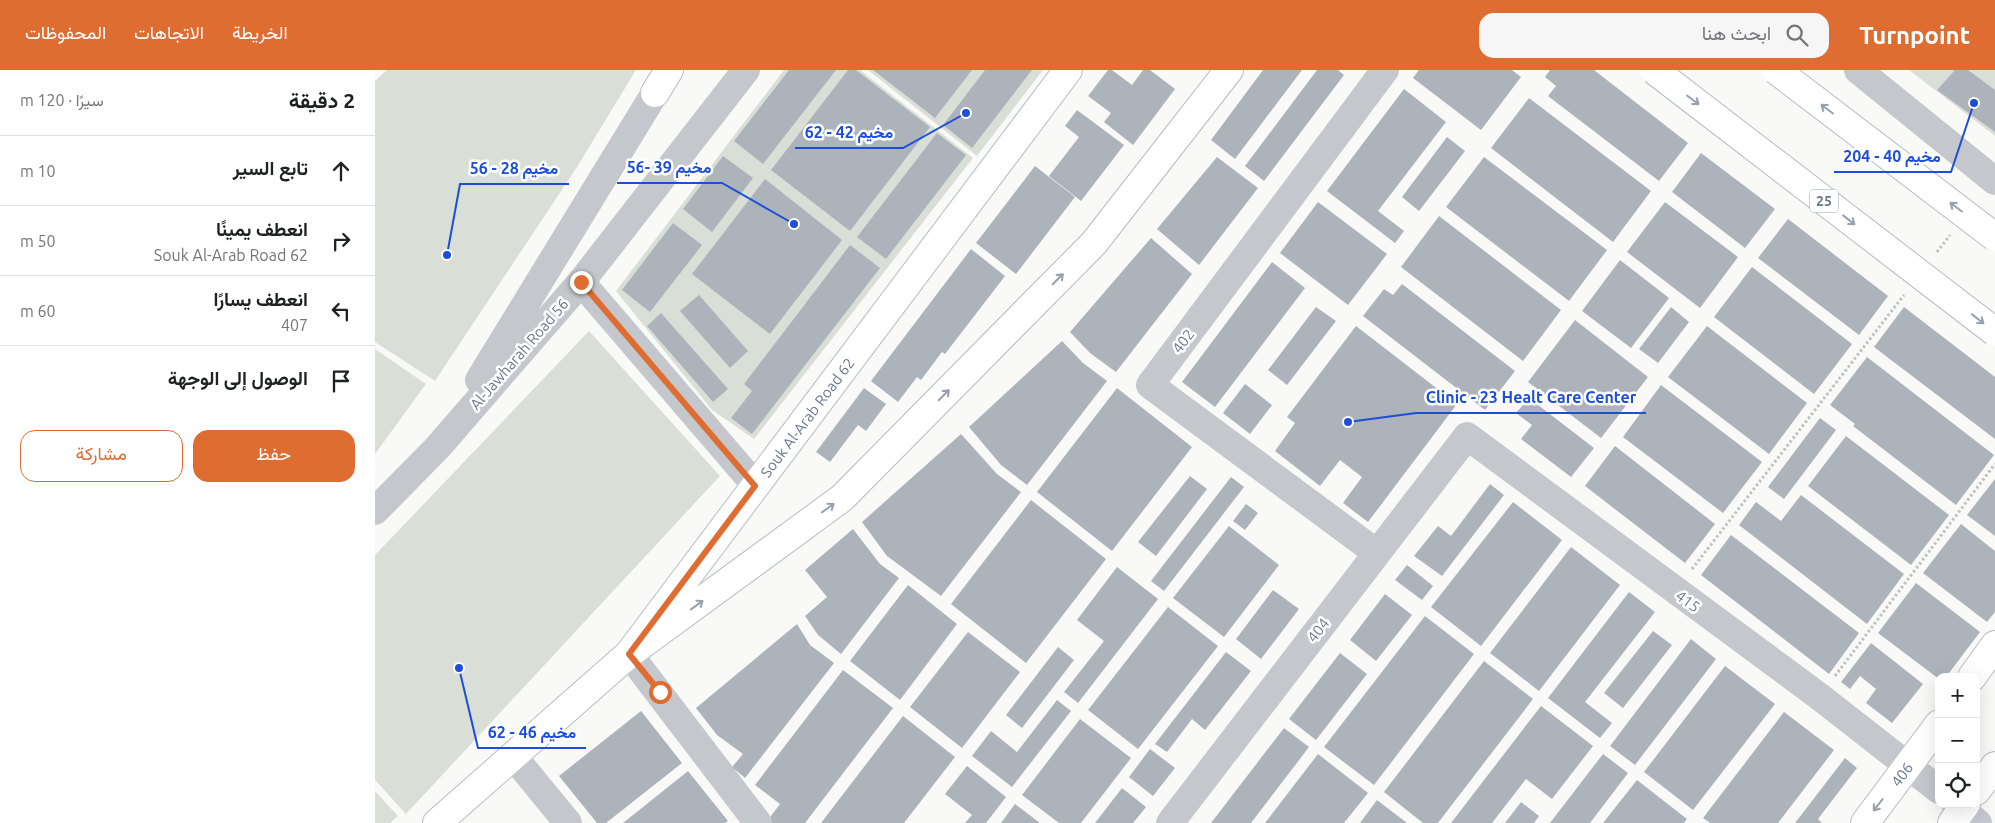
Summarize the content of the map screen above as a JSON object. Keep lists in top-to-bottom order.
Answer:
{
  "streets": {
    "main road": ["25", "Souk Al-Arab Road 62", "406"],
    "street": [
      "402",
      "Al-Jawharah Road 56",
      "415",
      "404"
    ]
  },
  "crossings": [
    ["402", "404"],
    ["415", "404"],
    ["415", "406"]
  ],
  "one_way": ["406"],
  "places": [
    "مخيم 40 - 204",
    "مخيم 42 - 62",
    "مخيم 39 -56",
    "مخيم 28 - 56",
    "Clinic - 23 Healt Care Center",
    "مخيم 46 - 62"
  ],
  "page": {
    "header": "Turnpoint",
    "search": "ابحث هنا",
    "nav": ["الخريطة", "الاتجاهات", "المحفوظات"],
    "heading": ["2 دقيقة", "سيرًا · 120 m"],
    "list": [
      ["تابع السير", "10 m"],
      ["انعطف يمينًا", "Souk Al-Arab Road 62", "50 m"],
      ["انعطف يسارًا", "407", "60 m"],
      "الوصول إلى الوجهة"
    ],
    "buttons": ["حفظ", "مشاركة"],
    "map_buttons": ["+", "−"]
  }
}
